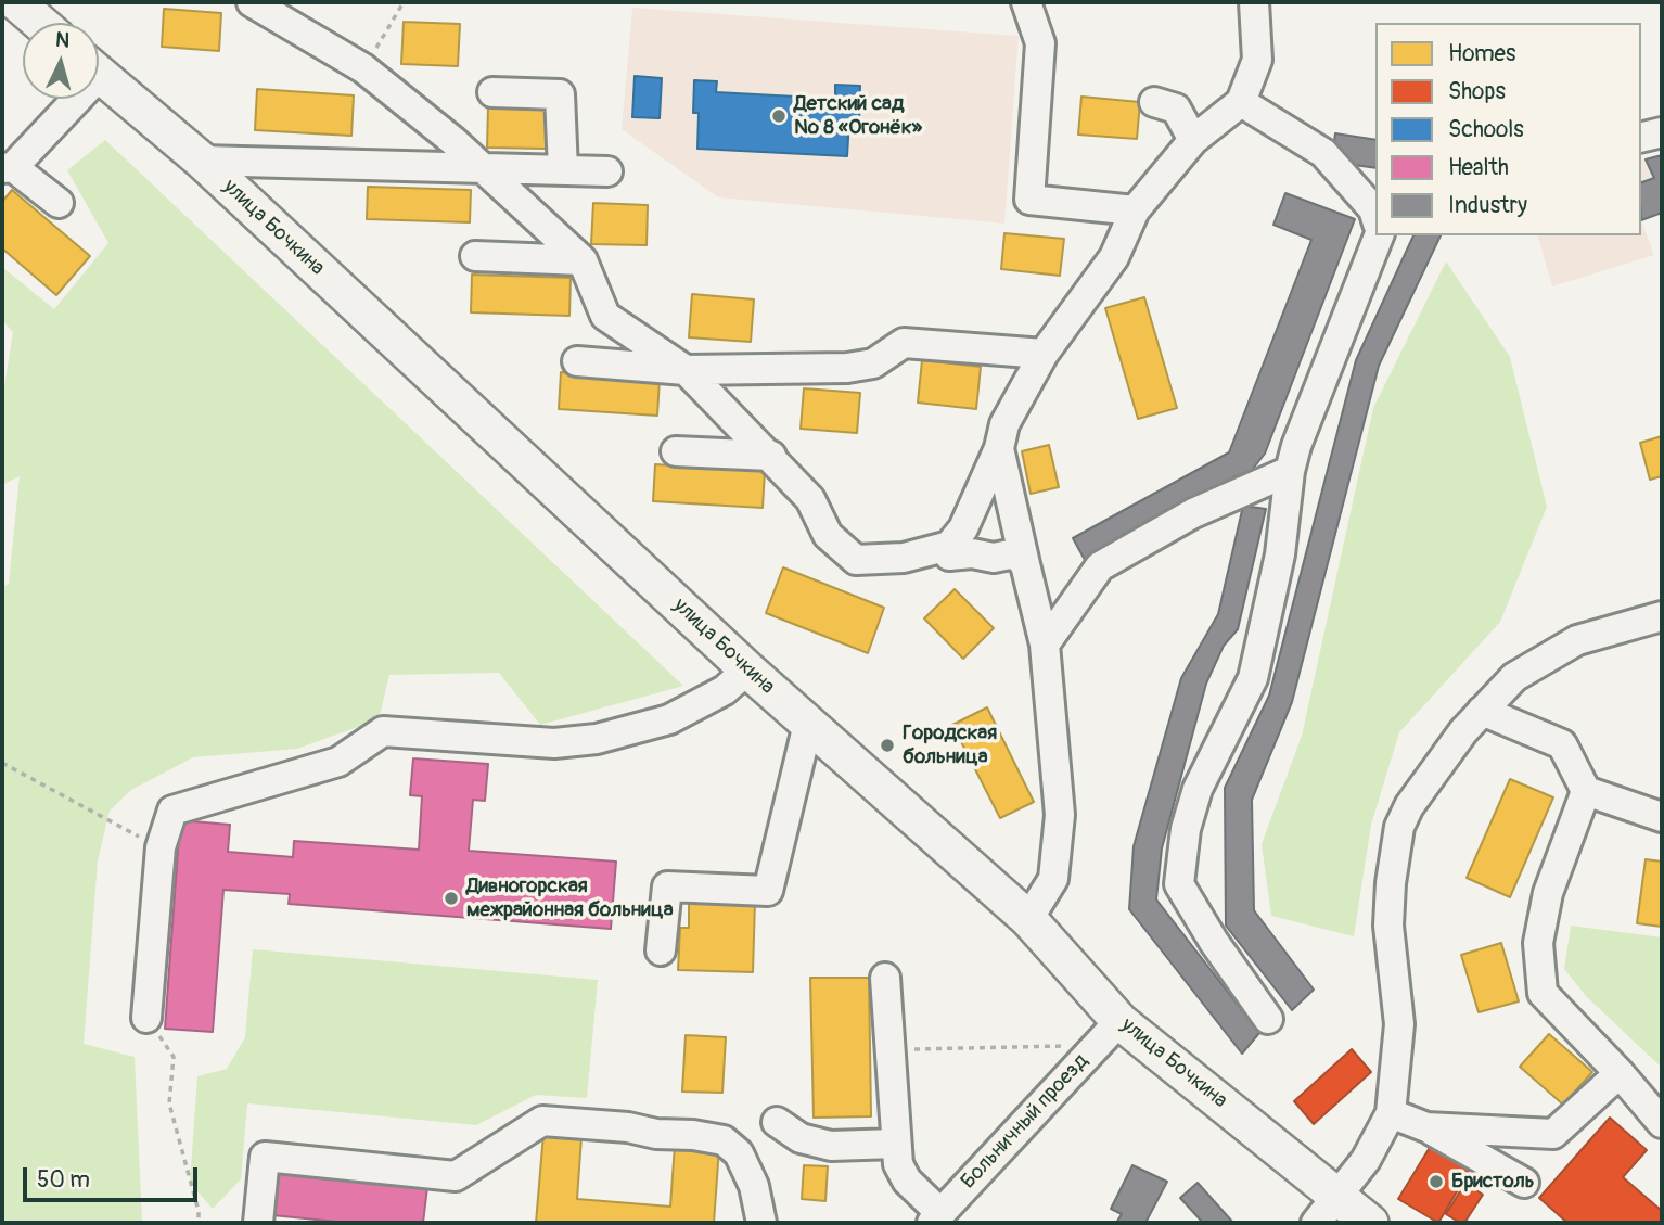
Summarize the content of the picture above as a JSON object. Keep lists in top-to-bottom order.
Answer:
{
  "streets": {
    "main road": ["улица Бочкина"],
    "street": ["Больничный проезд"]
  },
  "crossings": [
    ["улица Бочкина", "Больничный проезд"]
  ],
  "places": [
    "Детский сад № 8 «Огонёк»",
    "Городская больница",
    "Дивногорская межрайонная больница",
    "Бристоль"
  ],
  "legend": [
    "Homes",
    "Shops",
    "Schools",
    "Health",
    "Industry"
  ],
  "scale_bar": "50 m",
  "north": "top"
}
